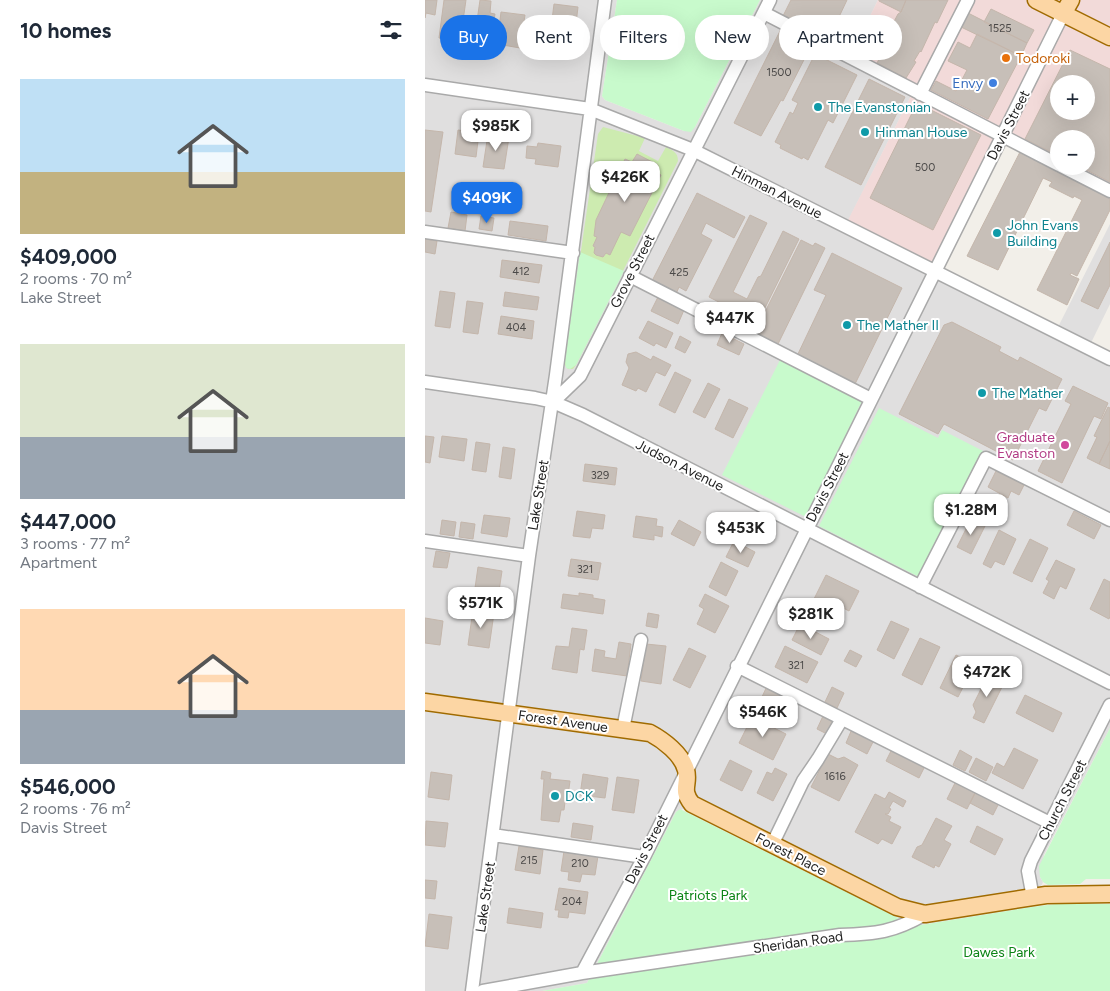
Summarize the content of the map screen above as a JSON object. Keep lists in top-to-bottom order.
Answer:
{
  "streets": {
    "main road": ["Forest Avenue", "Forest Place", "Sheridan Road"],
    "street": [
      "Davis Street",
      "Hinman Avenue",
      "Grove Street",
      "Judson Avenue",
      "Lake Street",
      "Church Street"
    ]
  },
  "crossings": [
    ["Davis Street", "Hinman Avenue"],
    ["Davis Street", "Judson Avenue"],
    ["Davis Street", "Forest Avenue"],
    ["Davis Street", "Forest Place"],
    ["Davis Street", "Sheridan Road"],
    ["Hinman Avenue", "Grove Street"],
    ["Hinman Avenue", "Lake Street"],
    ["Grove Street", "Judson Avenue"],
    ["Grove Street", "Lake Street"],
    ["Judson Avenue", "Lake Street"],
    ["Lake Street", "Forest Avenue"],
    ["Forest Avenue", "Forest Place"],
    ["Church Street", "Sheridan Road"],
    ["Forest Place", "Sheridan Road"]
  ],
  "parks": ["Patriots Park", "Dawes Park"],
  "places": [
    "Todoroki",
    "Envy",
    "The Evanstonian",
    "Hinman House",
    "John Evans Building",
    "The Mather II",
    "The Mather",
    "Graduate Evanston",
    "DCK"
  ],
  "house_numbers": [
    "1525",
    "1500",
    "500",
    "412",
    "425",
    "404",
    "329",
    "321",
    "321",
    "1616",
    "215",
    "210",
    "204"
  ],
  "page": {
    "heading": "10 homes",
    "chip": [
      "Buy",
      "Rent",
      "Filters",
      "New",
      "Apartment"
    ],
    "list": [
      {
        "name": "$409,000",
        "note": "2 rooms · 70 m² · Lake Street"
      },
      {
        "name": "$447,000",
        "note": "3 rooms · 77 m² · Apartment"
      },
      {
        "name": "$546,000",
        "note": "2 rooms · 76 m² · Davis Street"
      }
    ],
    "map_buttons": ["+", "−"],
    "price": [
      "$985K",
      "$426K",
      "$409K",
      "$447K",
      "$1.28M",
      "$453K",
      "$571K",
      "$281K",
      "$472K",
      "$546K"
    ]
  }
}
